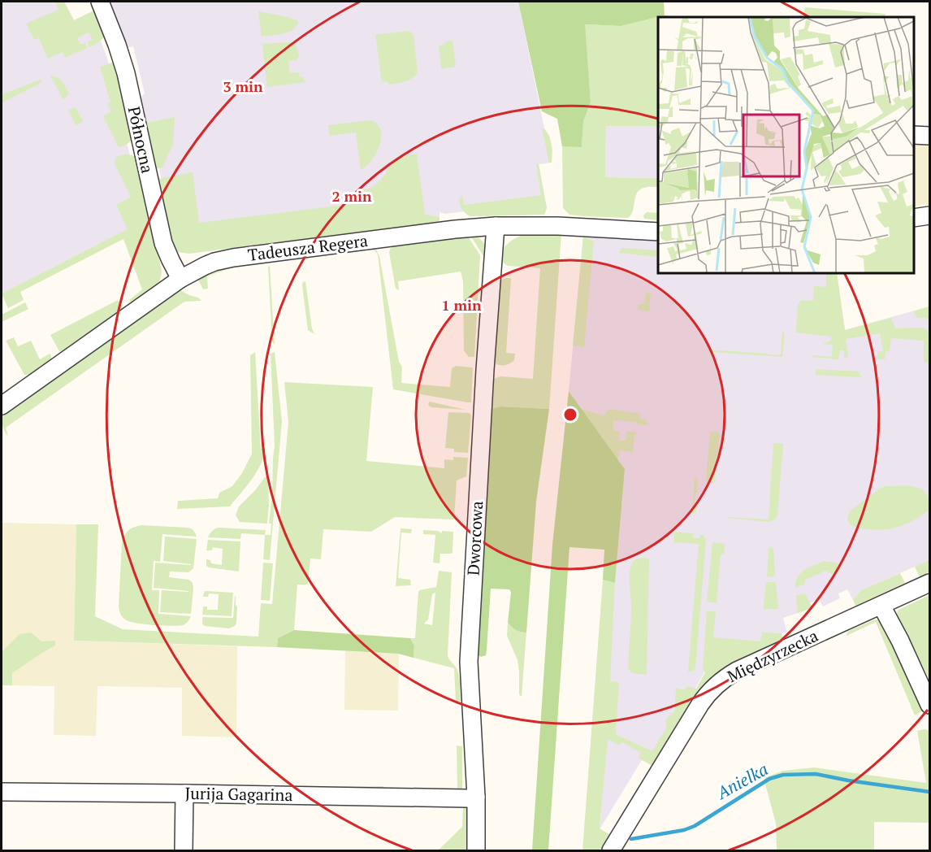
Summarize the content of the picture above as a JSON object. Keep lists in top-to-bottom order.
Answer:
{
  "streets": {
    "street": [
      "Północna",
      "Tadeusza Regera",
      "Dworcowa",
      "Międzyrzecka",
      "Jurija Gagarina"
    ]
  },
  "crossings": [
    ["Północna", "Tadeusza Regera"],
    ["Tadeusza Regera", "Dworcowa"],
    ["Dworcowa", "Jurija Gagarina"]
  ],
  "water": ["Anielka"],
  "rings": ["3 min", "2 min", "1 min"]
}
